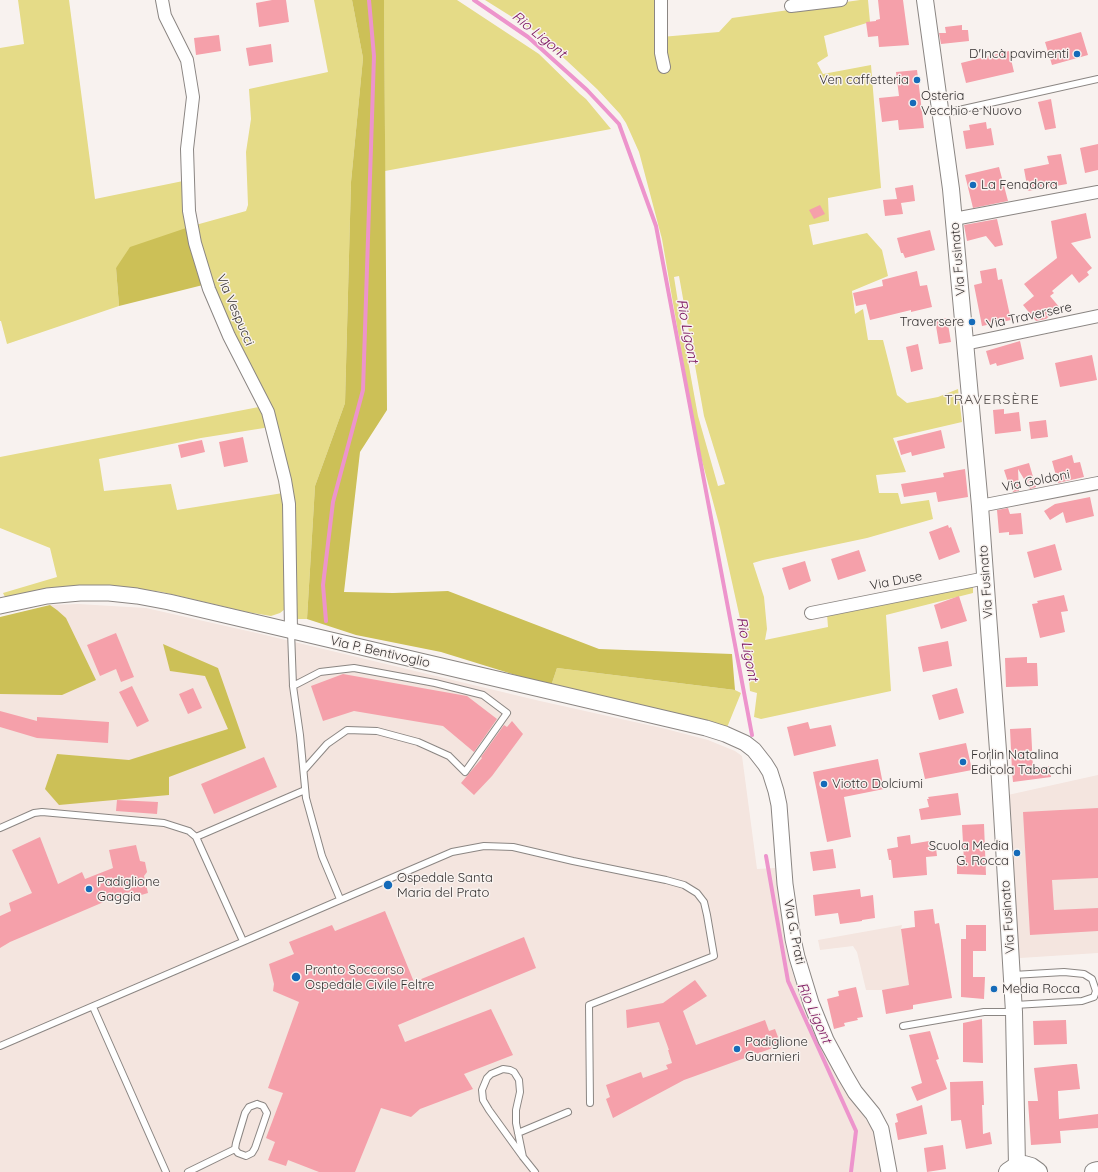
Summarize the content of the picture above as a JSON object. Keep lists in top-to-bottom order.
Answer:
{
  "streets": {
    "main road": ["Via Fusinato"],
    "street": [
      "Via Vespucci",
      "Via Traversere",
      "Via Goldoni",
      "Via Duse",
      "Via P. Bentivoglio",
      "Via G. Prati"
    ]
  },
  "crossings": [
    ["Via Fusinato", "Via Traversere"],
    ["Via Fusinato", "Via Goldoni"],
    ["Via Fusinato", "Via Duse"],
    ["Via Vespucci", "Via P. Bentivoglio"],
    ["Via P. Bentivoglio", "Via G. Prati"]
  ],
  "districts": ["TRAVERSÈRE"],
  "water": ["Rio Ligont"],
  "places": [
    "D'Incà pavimenti",
    "Ven caffetteria",
    "Osteria Vecchio e Nuovo",
    "La Fenadora",
    "Traversere",
    "Forlin Natalina Edicola Tabacchi",
    "Viotto Dolciumi",
    "Scuola Media G. Rocca",
    "Ospedale Santa Maria del Prato",
    "Padiglione Gaggia",
    "Pronto Soccorso Ospedale Civile Feltre",
    "Media Rocca",
    "Padiglione Guarnieri"
  ]
}
